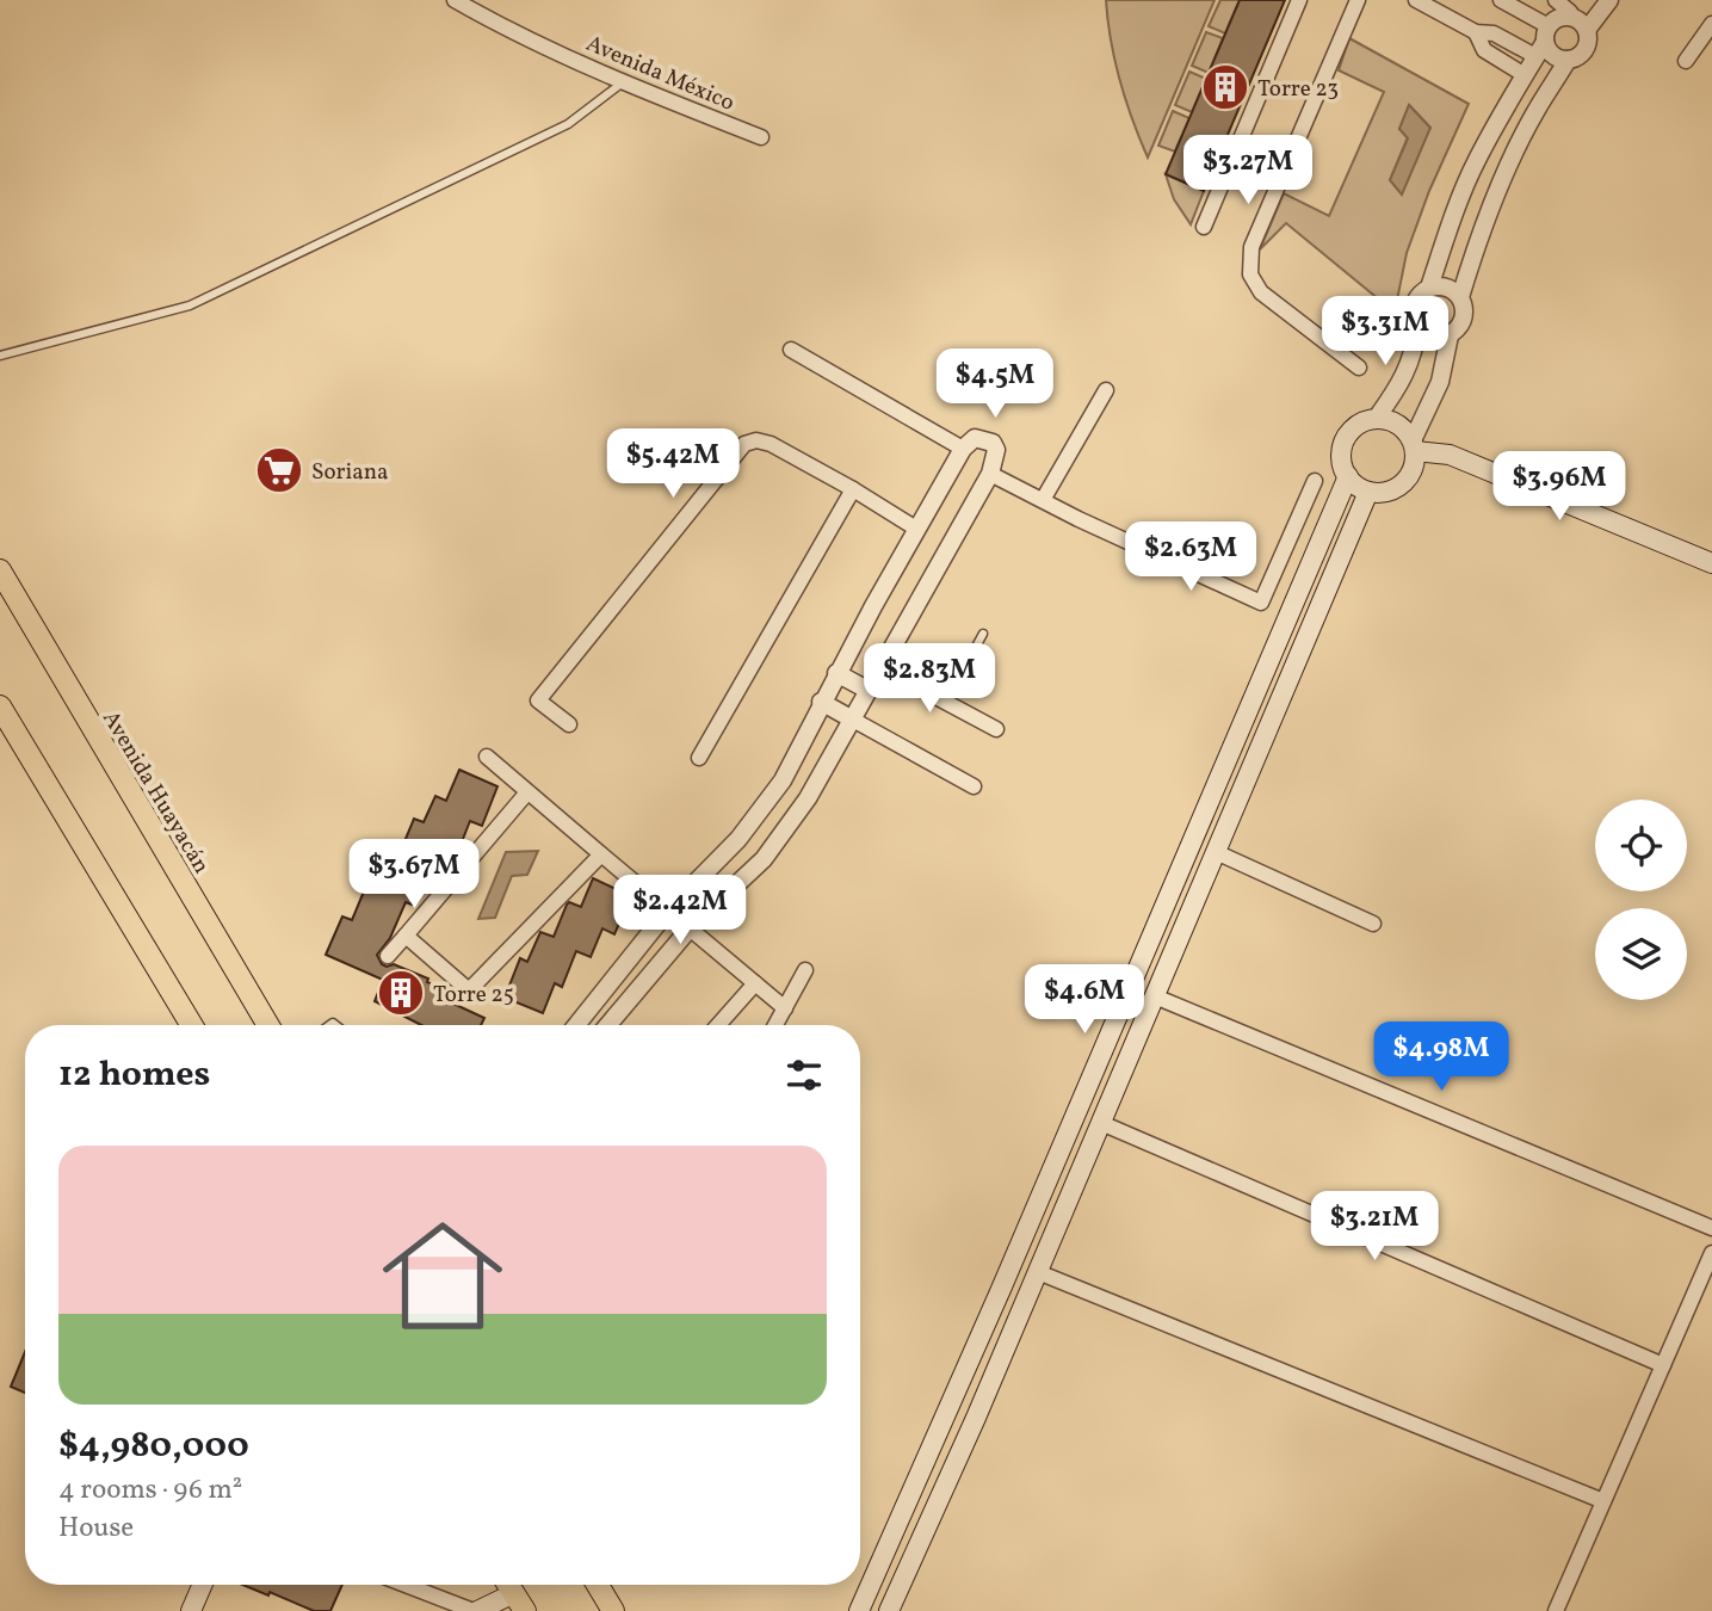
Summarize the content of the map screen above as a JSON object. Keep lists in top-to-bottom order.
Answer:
{
  "streets": {
    "main road": ["Avenida Huayacán"],
    "street": ["Avenida México"]
  },
  "places": {
    "building": ["Torre 23", "Torre 25"],
    "supermarket": ["Soriana"]
  },
  "page": {
    "price": [
      "$3.27M",
      "$3.31M",
      "$4.5M",
      "$5.42M",
      "$3.96M",
      "$2.63M",
      "$2.83M",
      "$3.67M",
      "$2.42M",
      "$4.6M",
      "$4.98M",
      "$3.21M"
    ],
    "heading": "12 homes",
    "list": [
      {
        "name": "$4,980,000",
        "note": "4 rooms · 96 m² · House"
      }
    ]
  }
}
